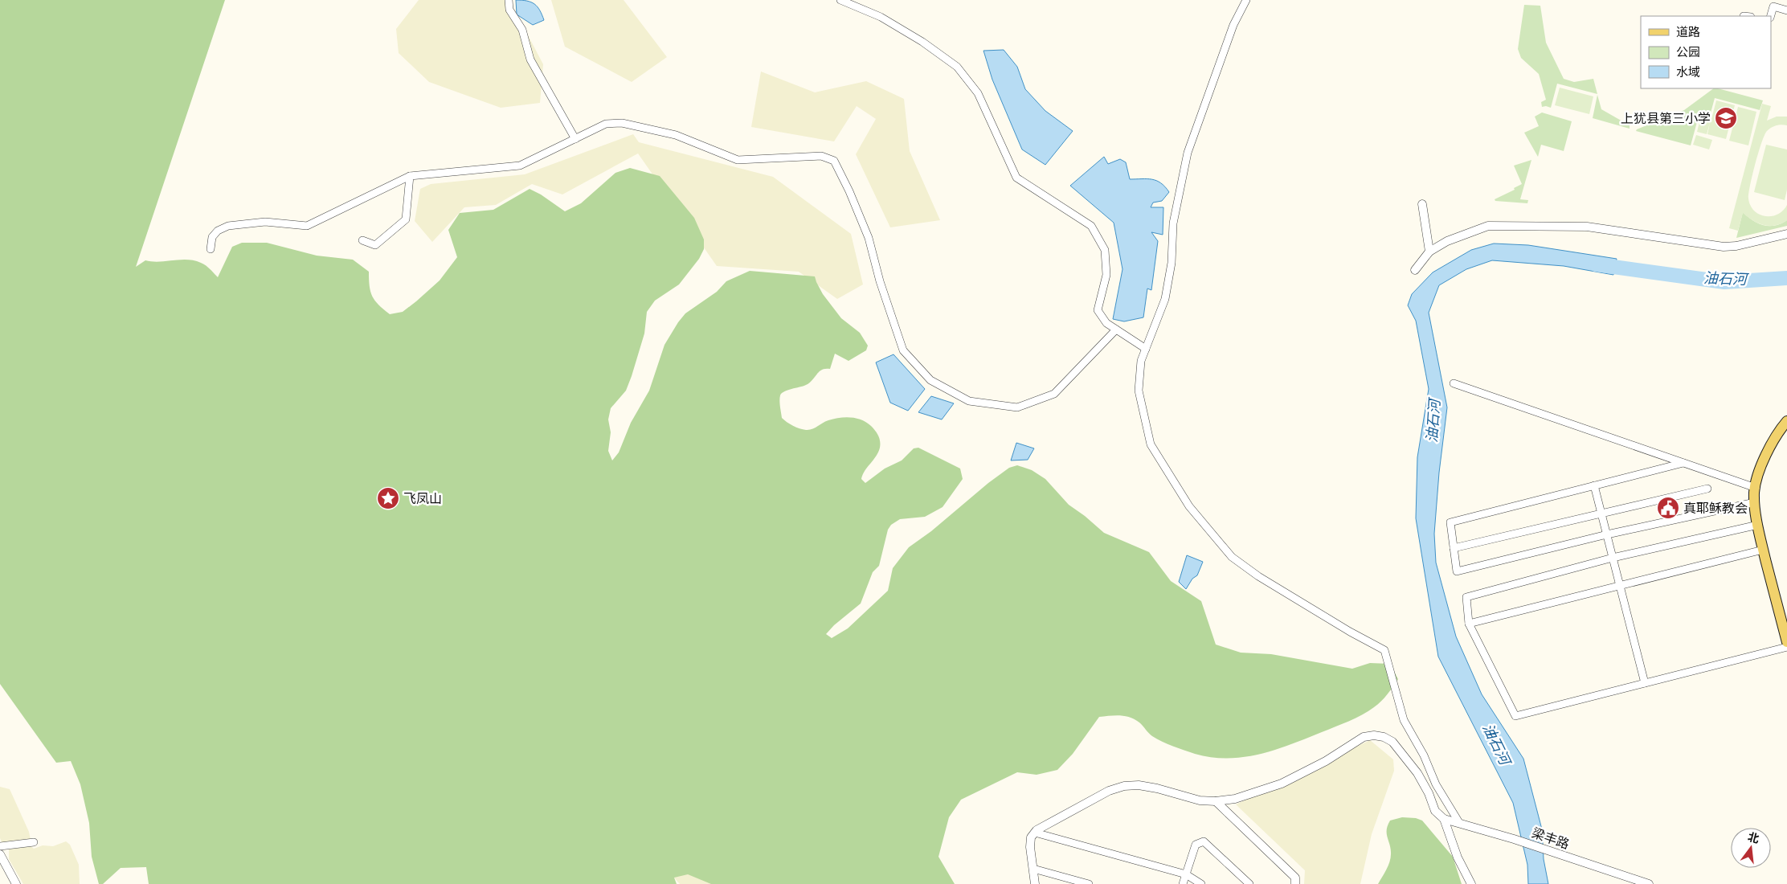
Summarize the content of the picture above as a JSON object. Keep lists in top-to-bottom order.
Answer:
{
  "streets": {
    "street": ["梁丰路"]
  },
  "water": ["油石河"],
  "places": {
    "school or university": ["上犹县第三小学"],
    "place": ["飞凤山"],
    "public building": ["真耶稣教会"]
  },
  "legend": ["道路", "公园", "水域"],
  "north": "top"
}
